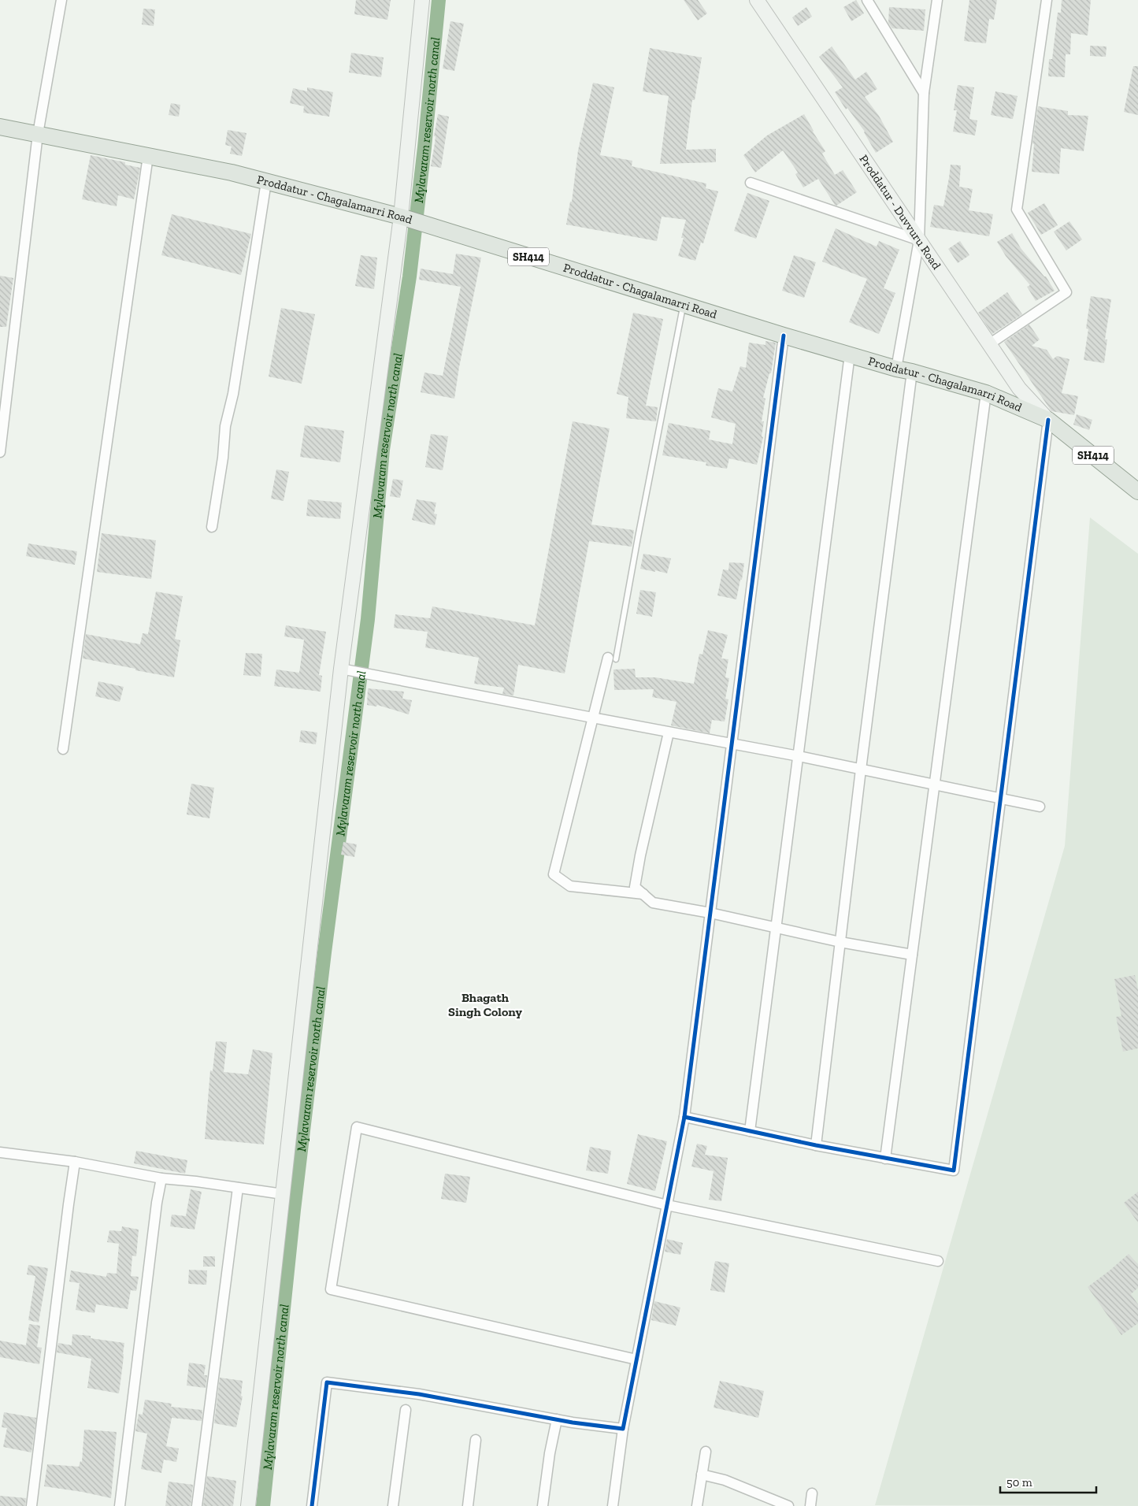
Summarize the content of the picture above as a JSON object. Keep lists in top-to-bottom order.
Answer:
{
  "streets": {
    "main road": ["Proddatur - Chagalamarri Road", "Proddatur - Duvvuru Road", "SH414"]
  },
  "crossings": [
    ["Proddatur - Chagalamarri Road", "Proddatur - Duvvuru Road"]
  ],
  "districts": ["Bhagath Singh Colony"],
  "water": ["Mylavaram reservoir north canal"],
  "scale_bar": "50 m"
}
